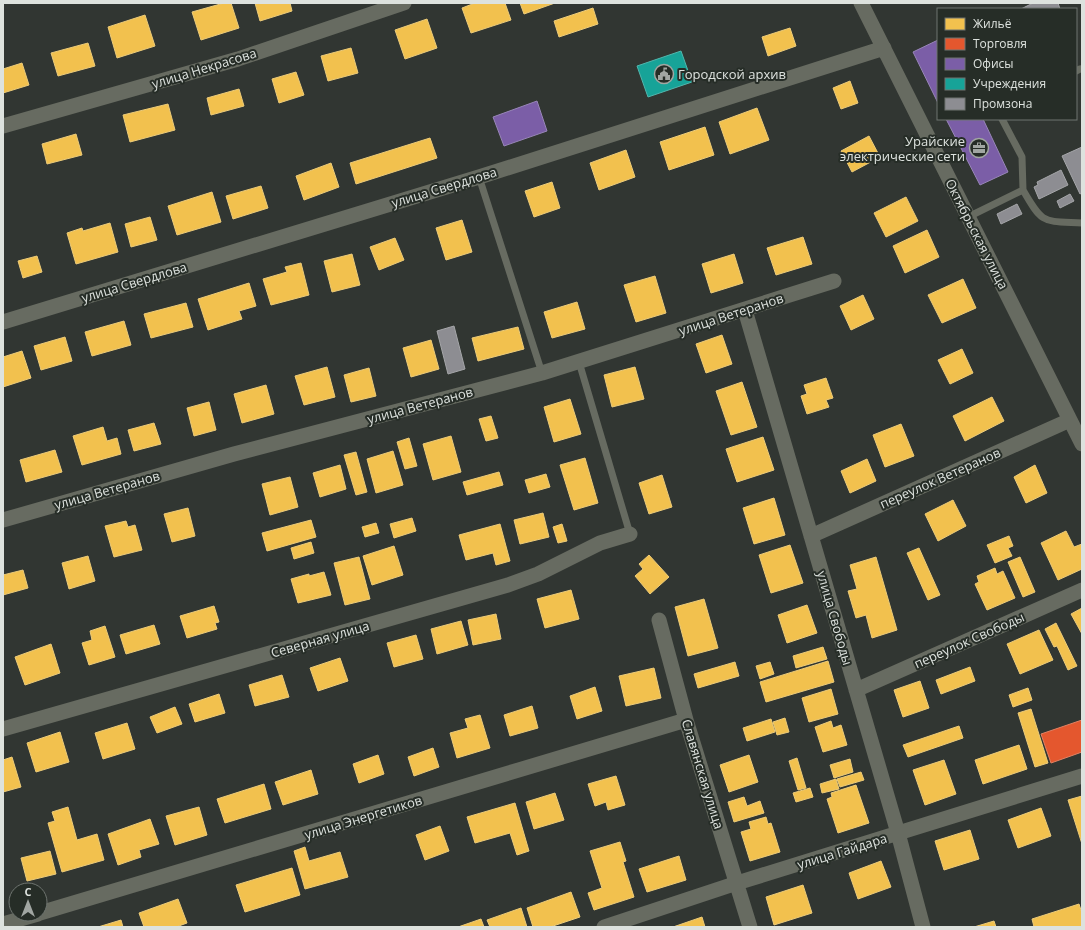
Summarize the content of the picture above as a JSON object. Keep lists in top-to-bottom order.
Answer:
{
  "streets": {
    "street": [
      "улица Некрасова",
      "улица Свердлова",
      "Октябрьская улица",
      "улица Ветеранов",
      "переулок Ветеранов",
      "улица Свободы",
      "Северная улица",
      "переулок Свободы",
      "Славянская улица",
      "улица Энергетиков",
      "улица Гайдара"
    ]
  },
  "crossings": [
    ["улица Свердлова", "Октябрьская улица"],
    ["Октябрьская улица", "переулок Ветеранов"],
    ["улица Ветеранов", "улица Свободы"],
    ["переулок Ветеранов", "улица Свободы"],
    ["улица Свободы", "переулок Свободы"],
    ["улица Свободы", "улица Гайдара"],
    ["Славянская улица", "улица Энергетиков"],
    ["Славянская улица", "улица Гайдара"]
  ],
  "places": {
    "public building": ["Городской архив"],
    "office": ["Урайские электрические сети"]
  },
  "legend": [
    "Жильё",
    "Торговля",
    "Офисы",
    "Учреждения",
    "Промзона"
  ],
  "north": "top"
}
